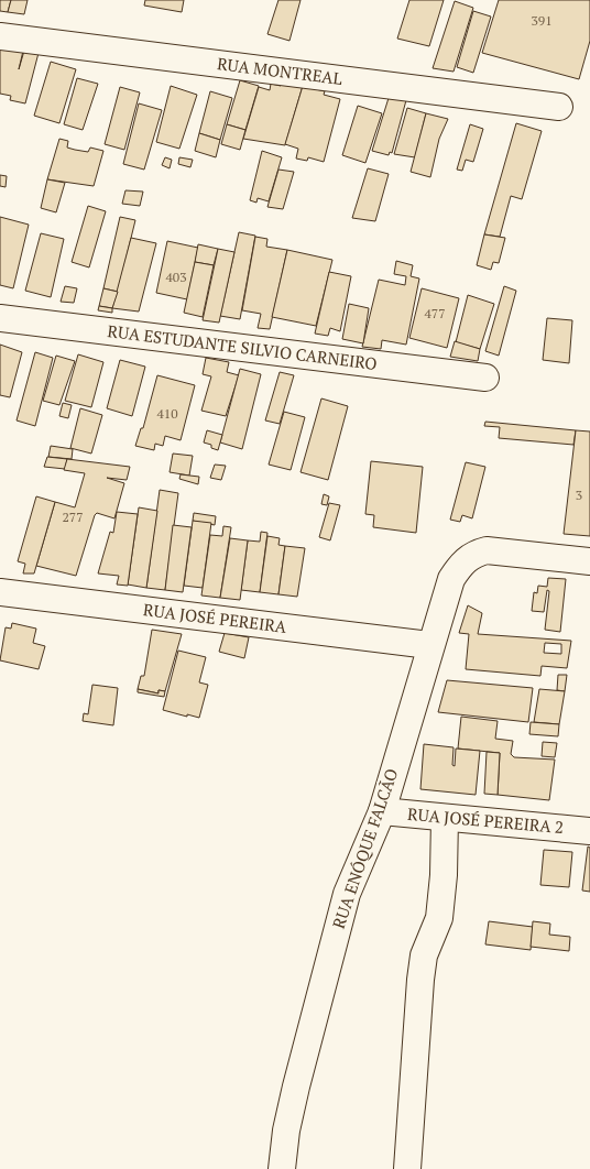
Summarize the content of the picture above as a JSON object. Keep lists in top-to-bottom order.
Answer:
{
  "streets": {
    "street": [
      "RUA MONTREAL",
      "RUA ESTUDANTE SILVIO CARNEIRO",
      "RUA JOSÉ PEREIRA",
      "RUA JOSÉ PEREIRA 2",
      "RUA ENÓQUE FALCÃO"
    ]
  },
  "crossings": [
    ["RUA JOSÉ PEREIRA", "RUA ENÓQUE FALCÃO"],
    ["RUA JOSÉ PEREIRA 2", "RUA ENÓQUE FALCÃO"]
  ],
  "house_numbers": [
    "391",
    "403",
    "477",
    "410",
    "3",
    "277"
  ]
}
